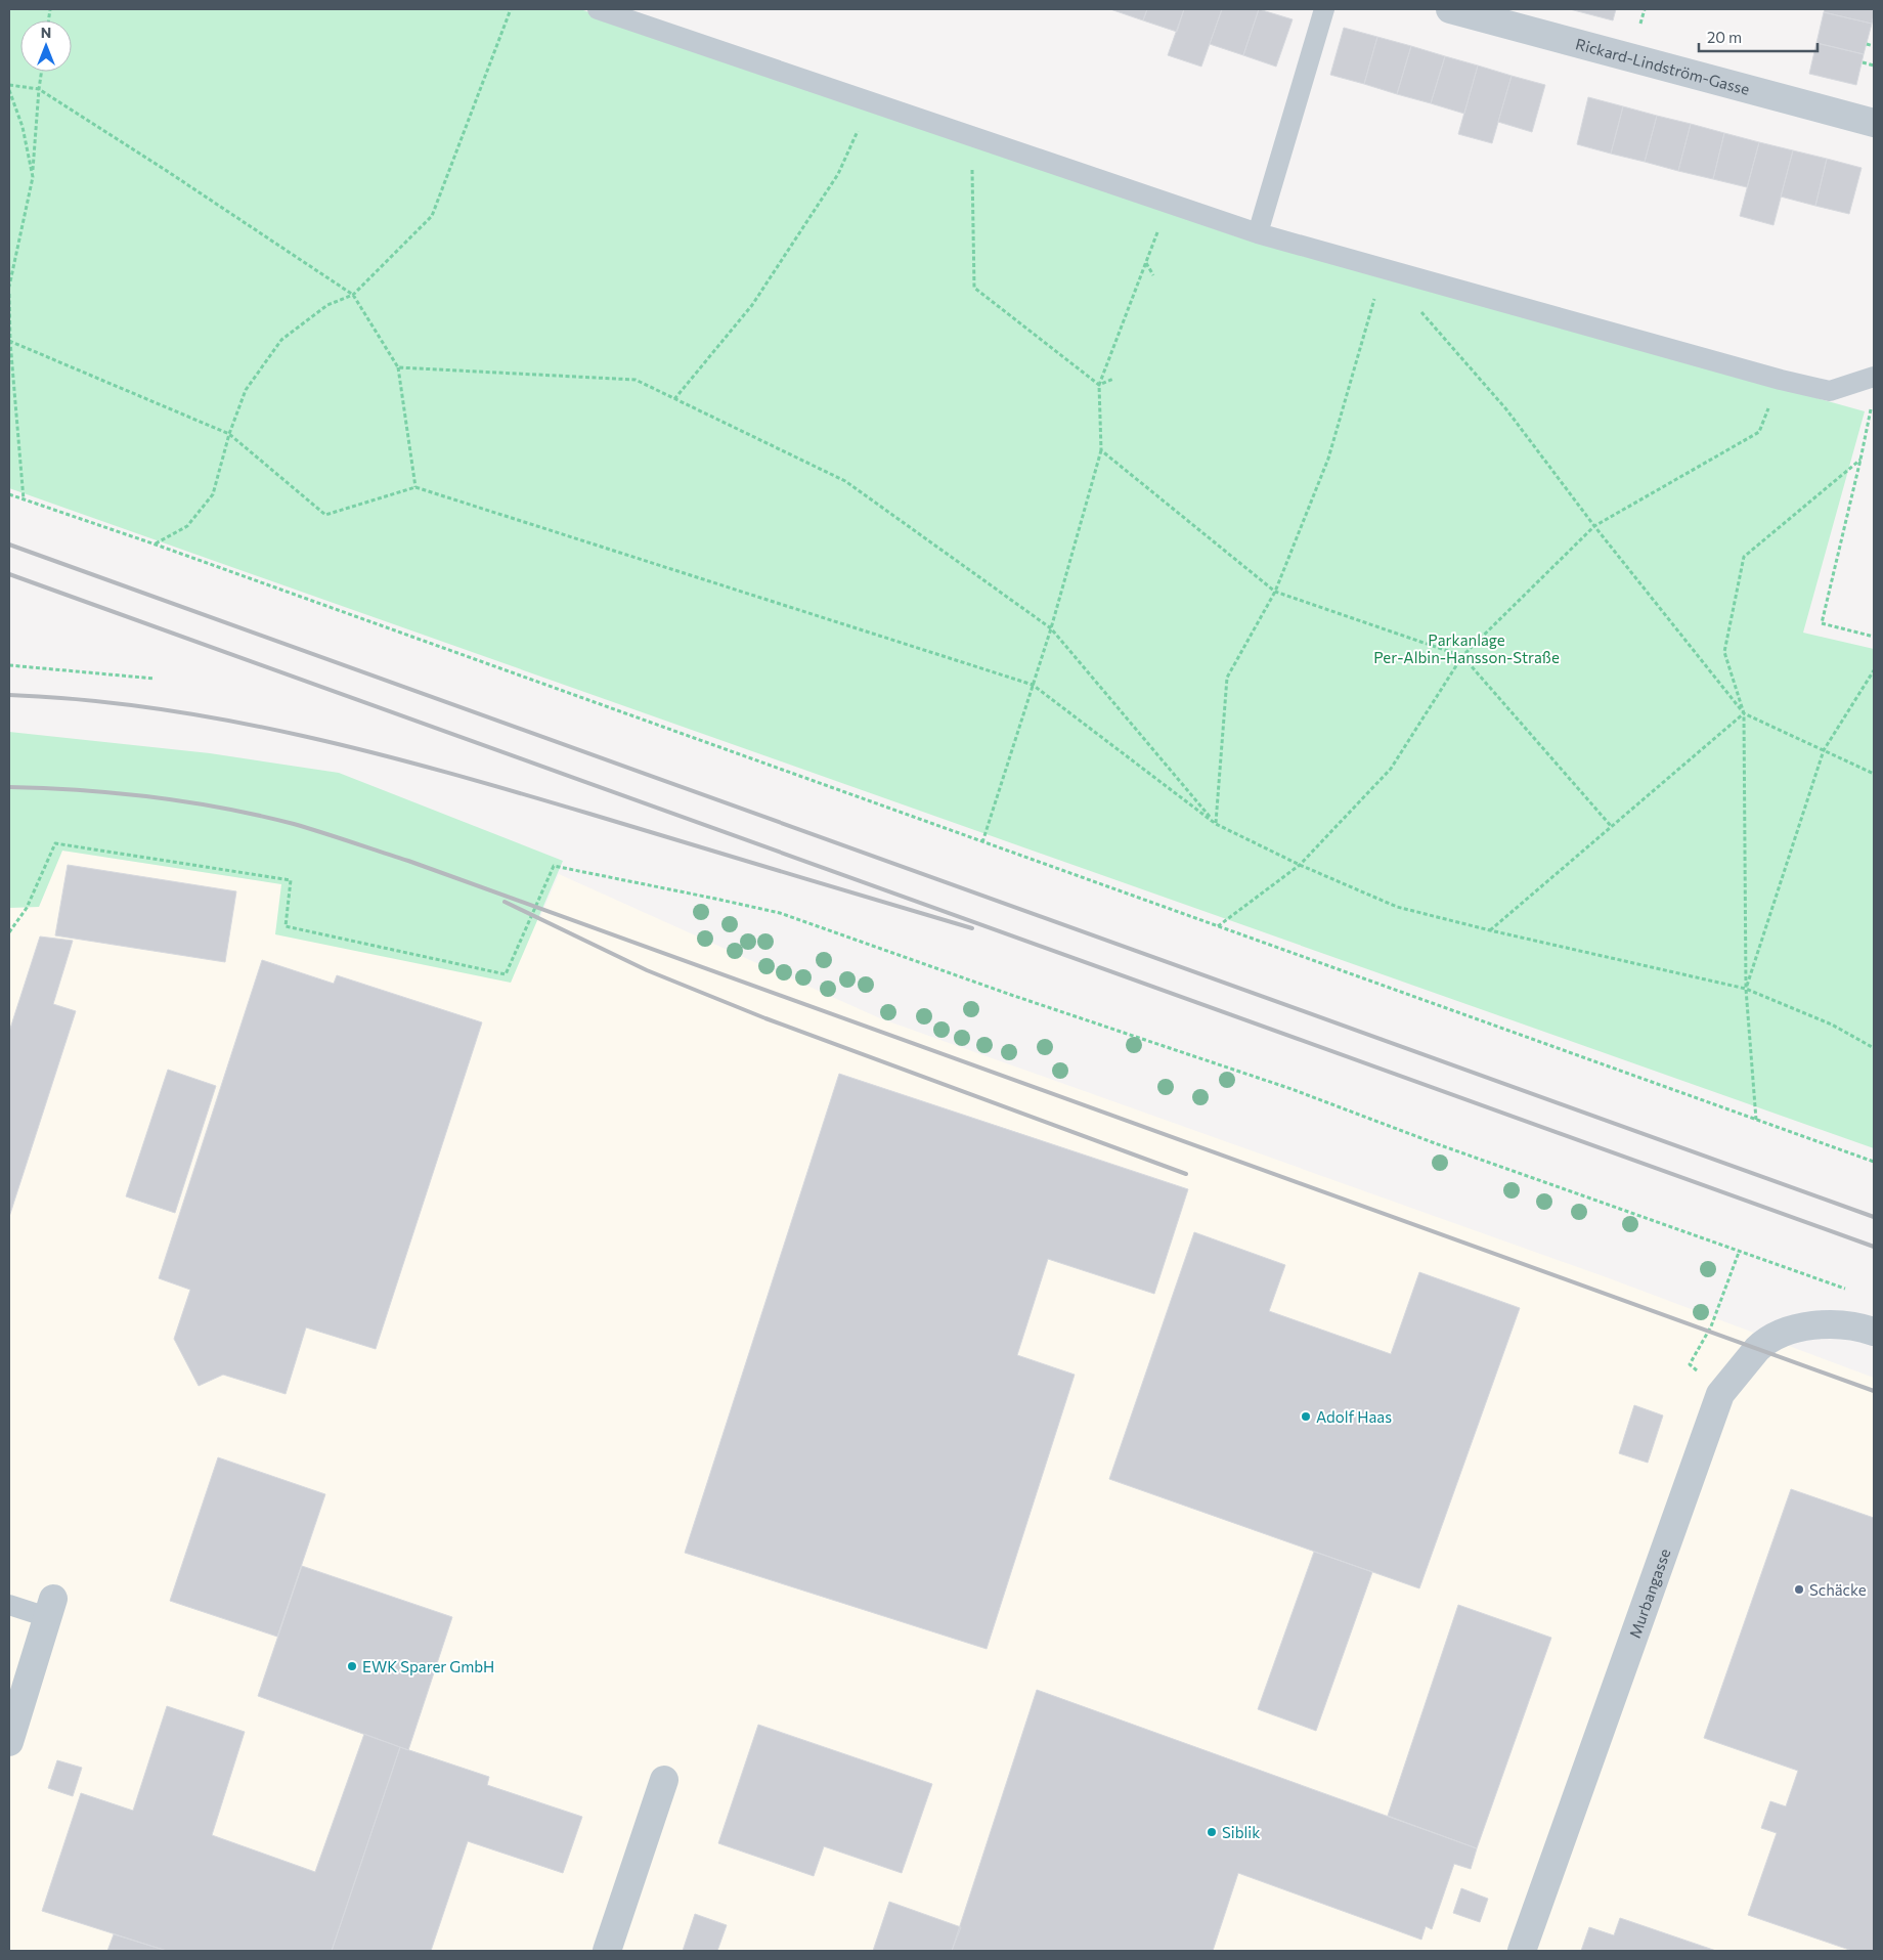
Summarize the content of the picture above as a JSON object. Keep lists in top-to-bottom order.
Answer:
{
  "streets": {
    "street": ["Rickard-Lindström-Gasse", "Murbangasse"]
  },
  "parks": ["Parkanlage Per-Albin-Hansson-Straße"],
  "places": [
    "Adolf Haas",
    "Schäcke",
    "EWK Sparer GmbH",
    "Siblik"
  ],
  "scale_bar": "20 m",
  "north": "top"
}
